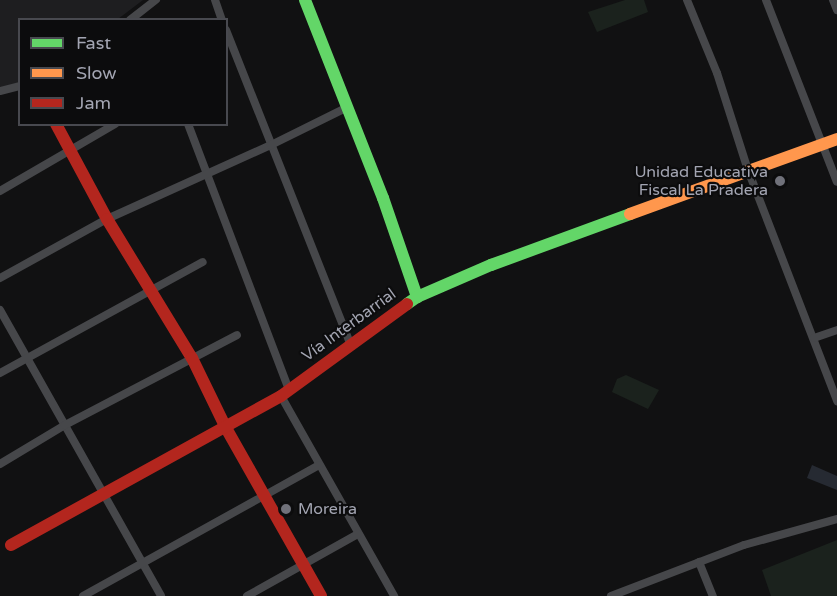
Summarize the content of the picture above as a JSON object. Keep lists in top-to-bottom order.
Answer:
{
  "streets": {
    "street": ["Vía Interbarrial"]
  },
  "places": ["Unidad Educativa Fiscal La Pradera", "Moreira"],
  "legend": ["Fast", "Slow", "Jam"]
}
